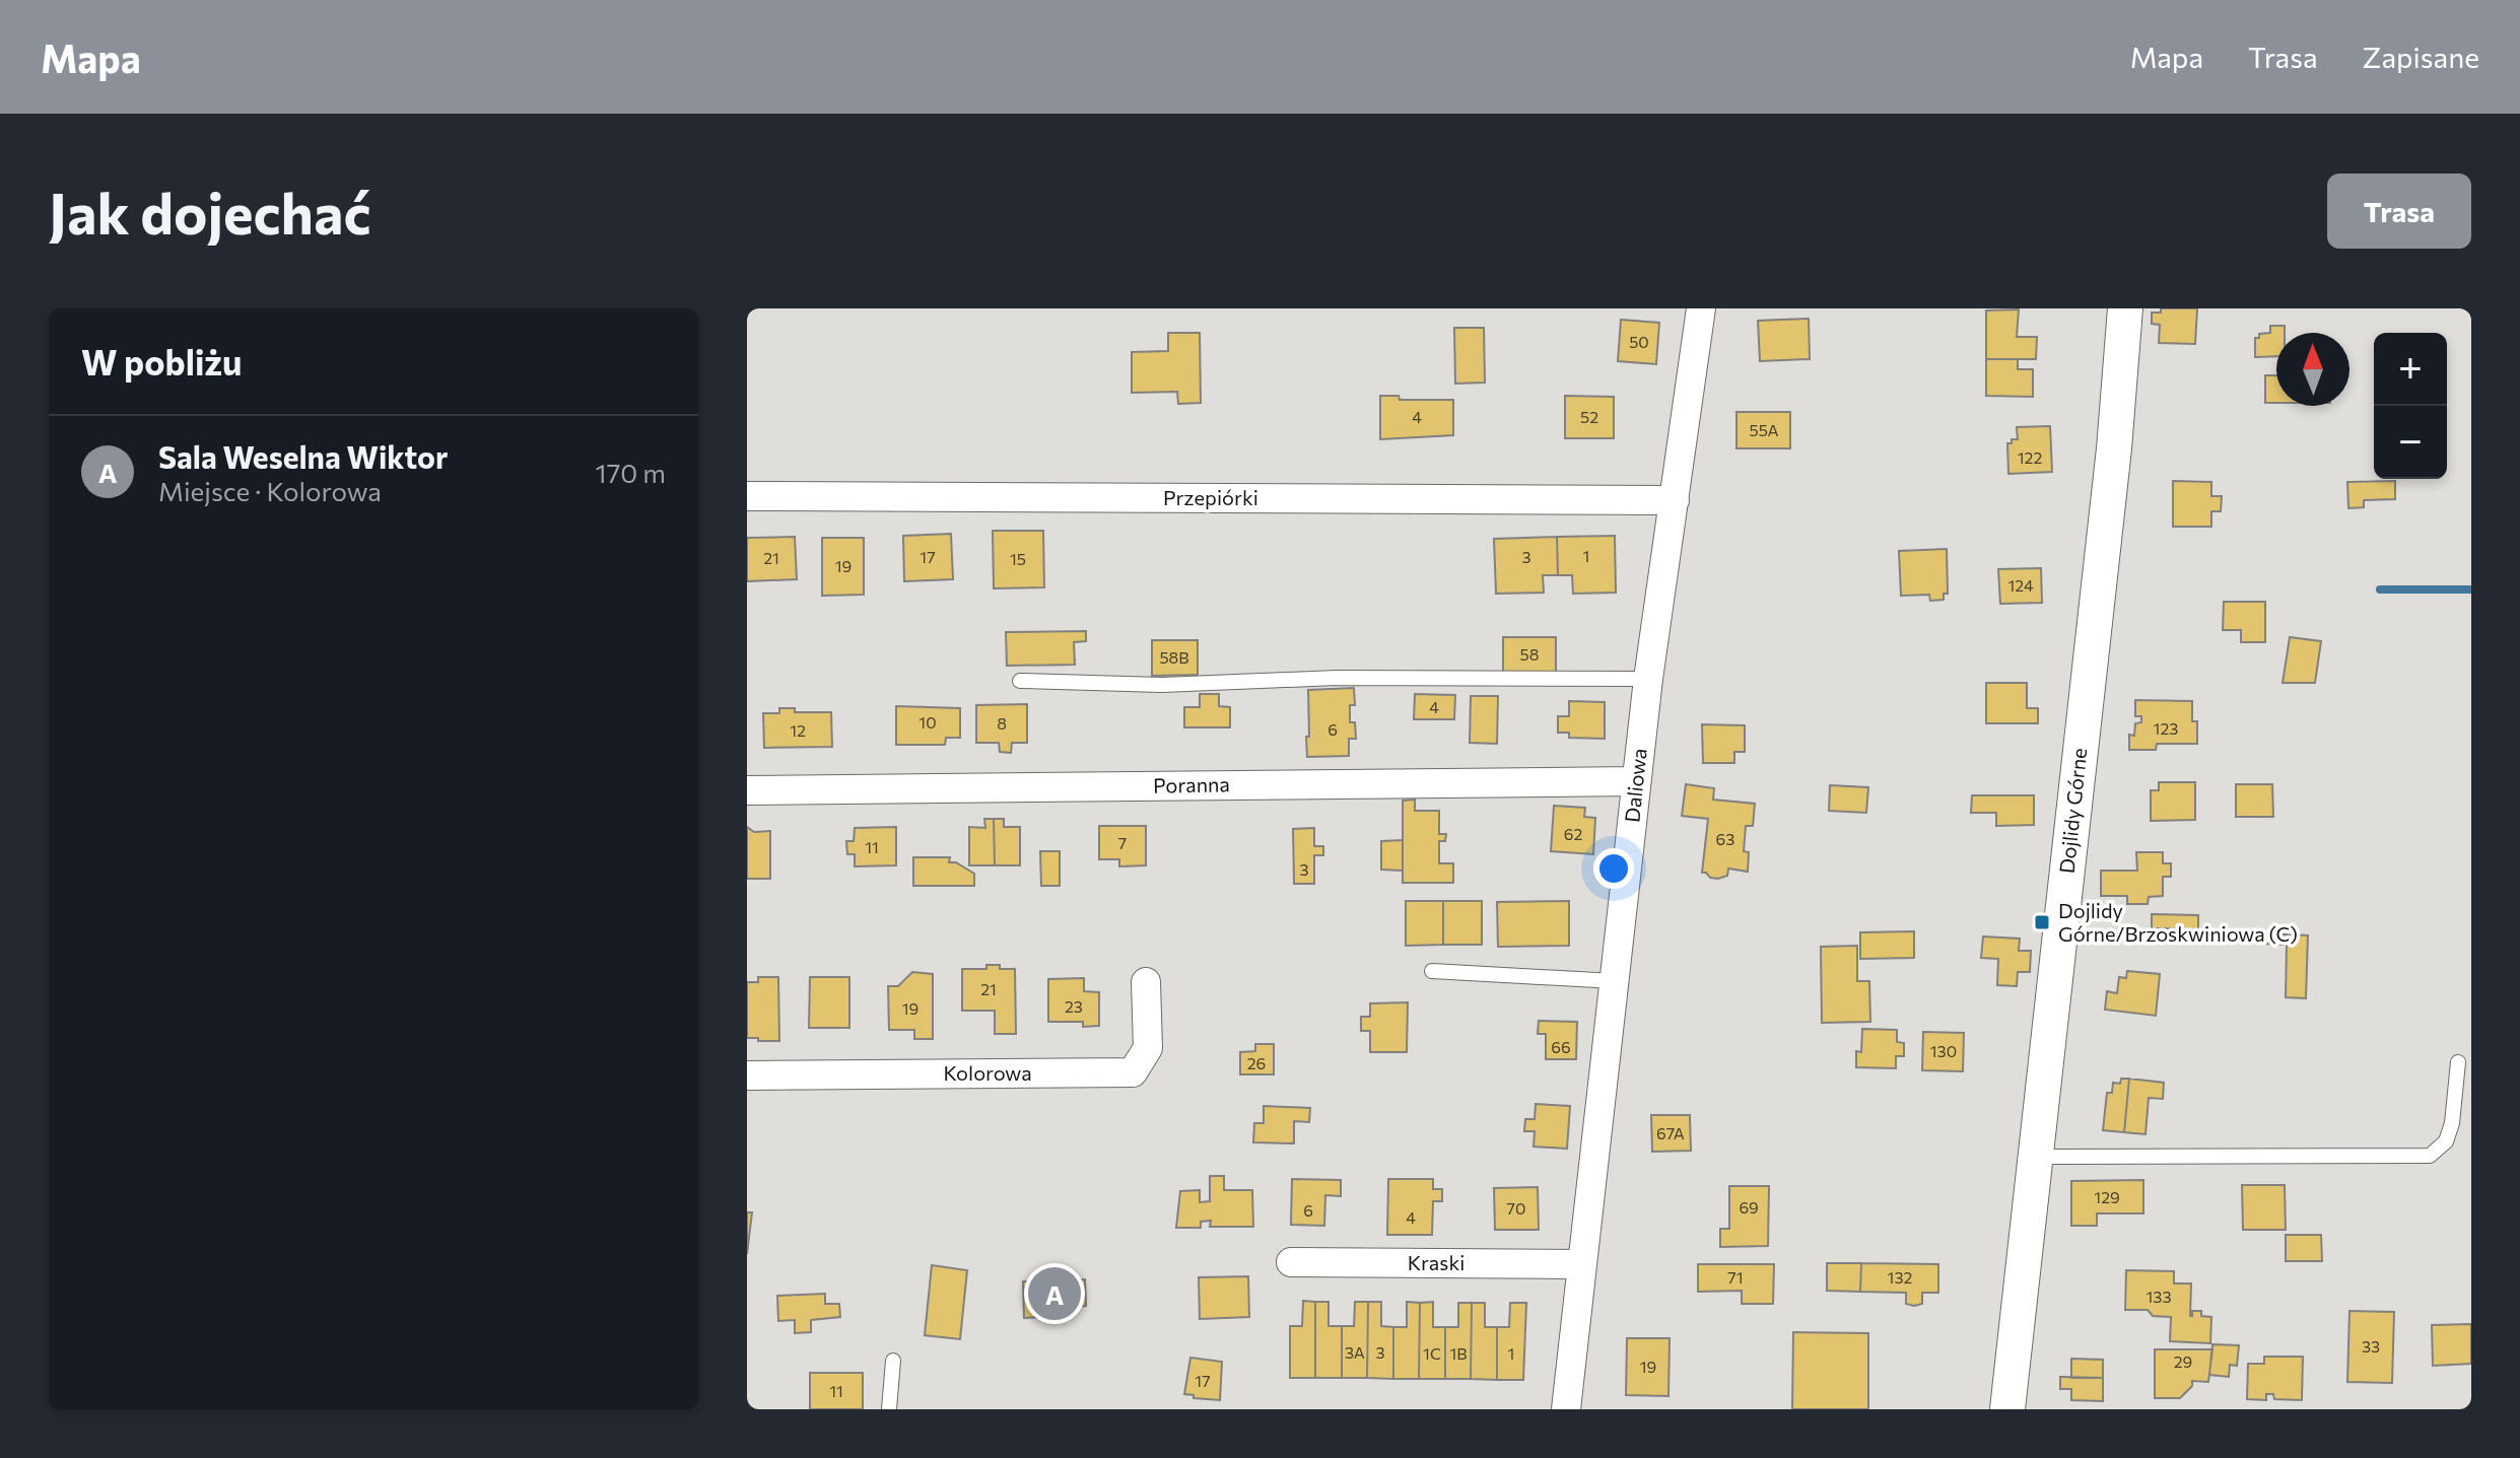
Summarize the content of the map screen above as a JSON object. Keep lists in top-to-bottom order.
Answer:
{
  "streets": {
    "street": [
      "Przepiórki",
      "Poranna",
      "Daliowa",
      "Dojlidy Górne",
      "Kolorowa",
      "Kraski"
    ]
  },
  "crossings": [
    ["Przepiórki", "Daliowa"],
    ["Poranna", "Daliowa"],
    ["Daliowa", "Kraski"]
  ],
  "places": {
    "transit": ["Dojlidy Górne/Brzoskwiniowa (C)"]
  },
  "house_numbers": [
    "50",
    "4",
    "52",
    "55A",
    "122",
    "1",
    "17",
    "3",
    "21",
    "15",
    "19",
    "124",
    "58",
    "58B",
    "4",
    "10",
    "8",
    "123",
    "6",
    "12",
    "62",
    "63",
    "7",
    "11",
    "3",
    "21",
    "23",
    "19",
    "66",
    "130",
    "26",
    "67A",
    "129",
    "69",
    "70",
    "6",
    "4",
    "71",
    "132",
    "133",
    "33",
    "3A",
    "3",
    "1C",
    "1B",
    "1",
    "29",
    "19",
    "17",
    "11"
  ],
  "north": "top",
  "page": {
    "header": "Mapa",
    "nav": ["Mapa", "Trasa", "Zapisane"],
    "buttons": "Trasa",
    "title": "Jak dojechać",
    "heading": "W pobliżu",
    "map_buttons": ["+", "−"],
    "list": [
      {
        "mark": "A",
        "name": "Sala Weselna Wiktor",
        "note": "Miejsce · Kolorowa",
        "value": "170 m"
      }
    ],
    "pins": "A"
  }
}
